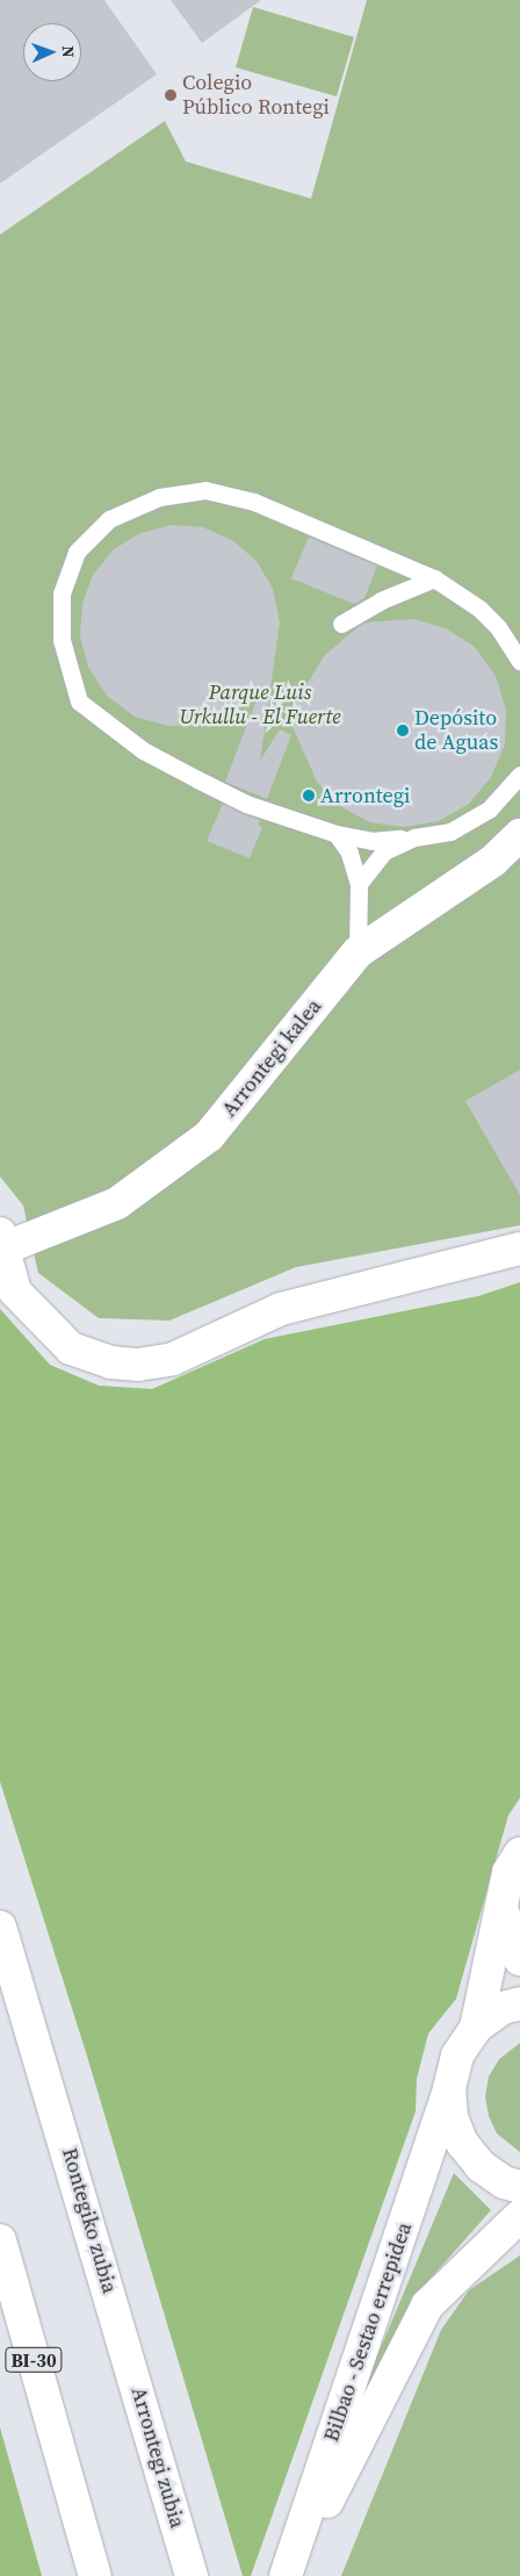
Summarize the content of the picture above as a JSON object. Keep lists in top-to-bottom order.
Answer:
{
  "streets": {
    "main road": [
      "Arrontegi kalea",
      "Rontegiko zubia",
      "Bilbao - Sestao errepidea",
      "BI-30",
      "Arrontegi zubia"
    ]
  },
  "crossings": [
    ["Rontegiko zubia", "Arrontegi zubia"]
  ],
  "parks": ["Parque Luis Urkullu - El Fuerte"],
  "places": ["Colegio Público Rontegi", "Depósito de Aguas", "Arrontegi"],
  "north": "right"
}
